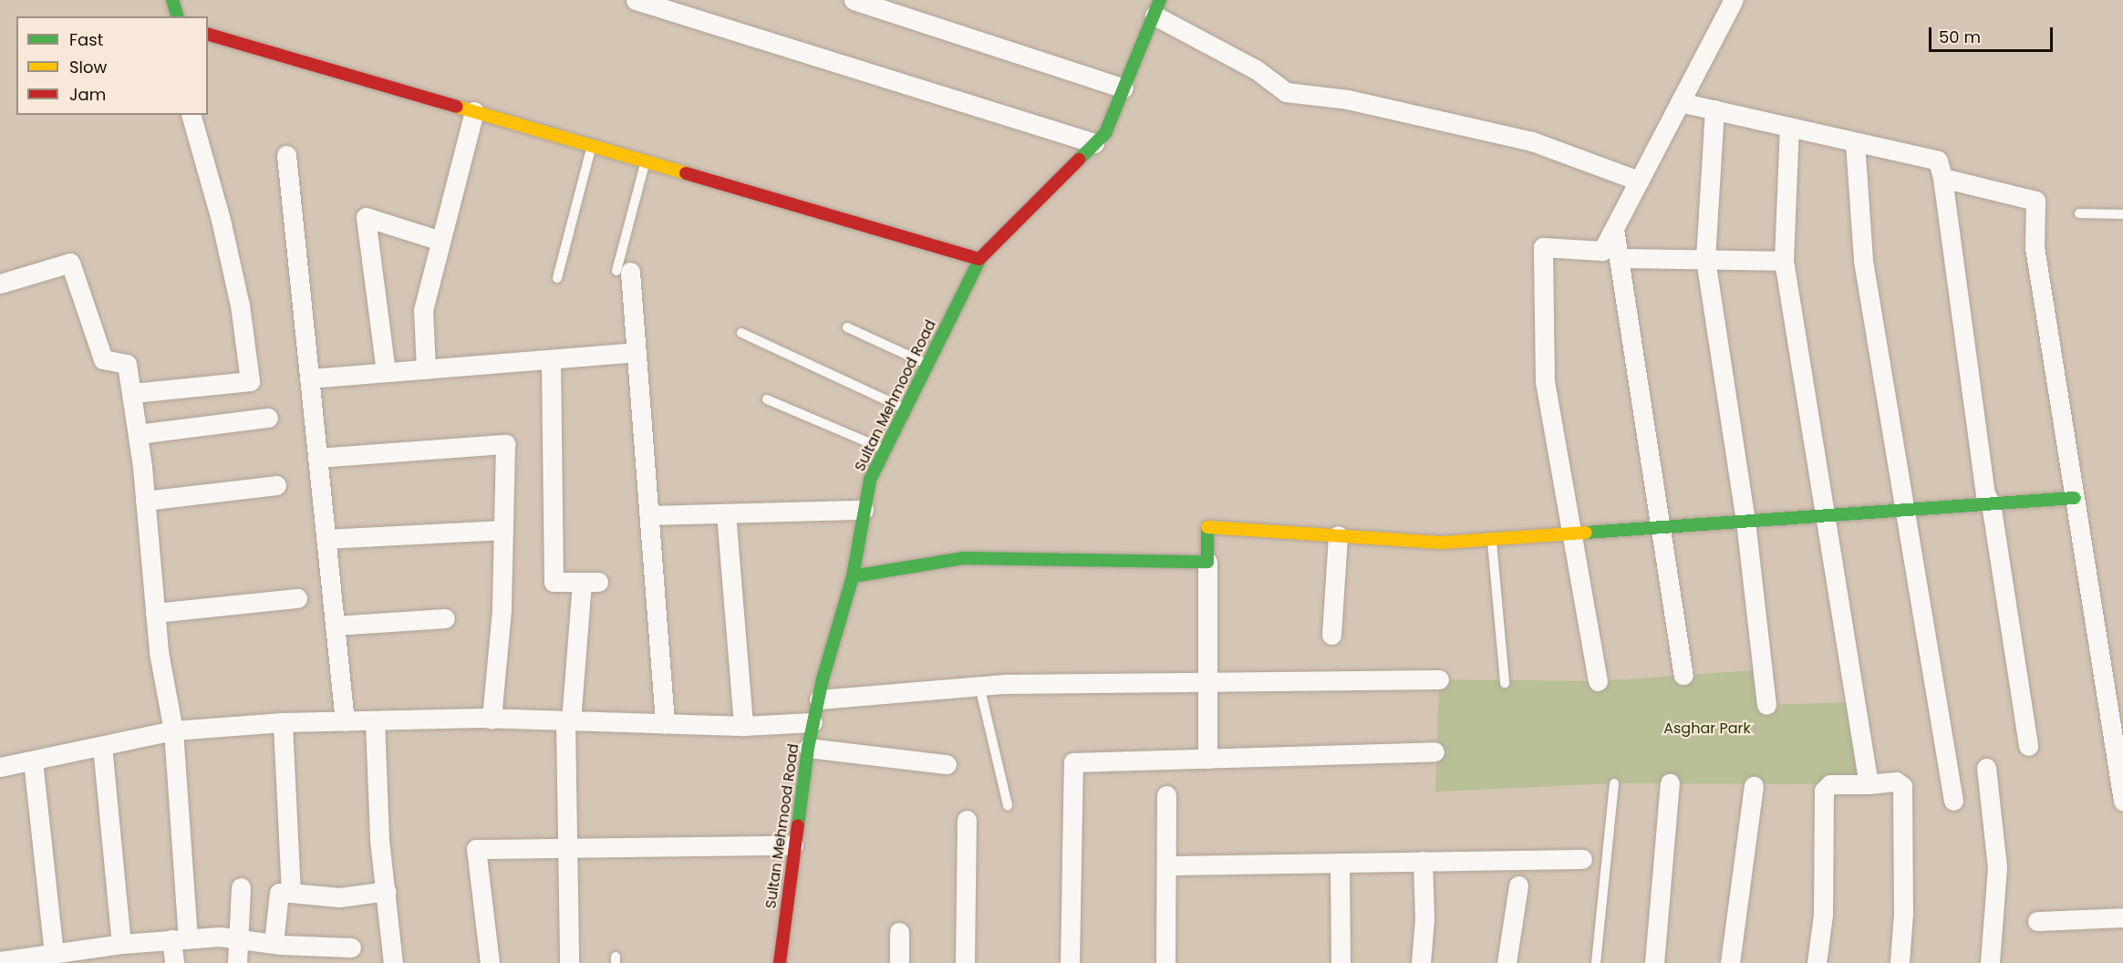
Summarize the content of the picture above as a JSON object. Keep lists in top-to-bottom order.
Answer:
{
  "streets": {
    "street": ["Sultan Mehmood Road"]
  },
  "parks": ["Asghar Park"],
  "legend": ["Fast", "Slow", "Jam"],
  "scale_bar": "50 m"
}
